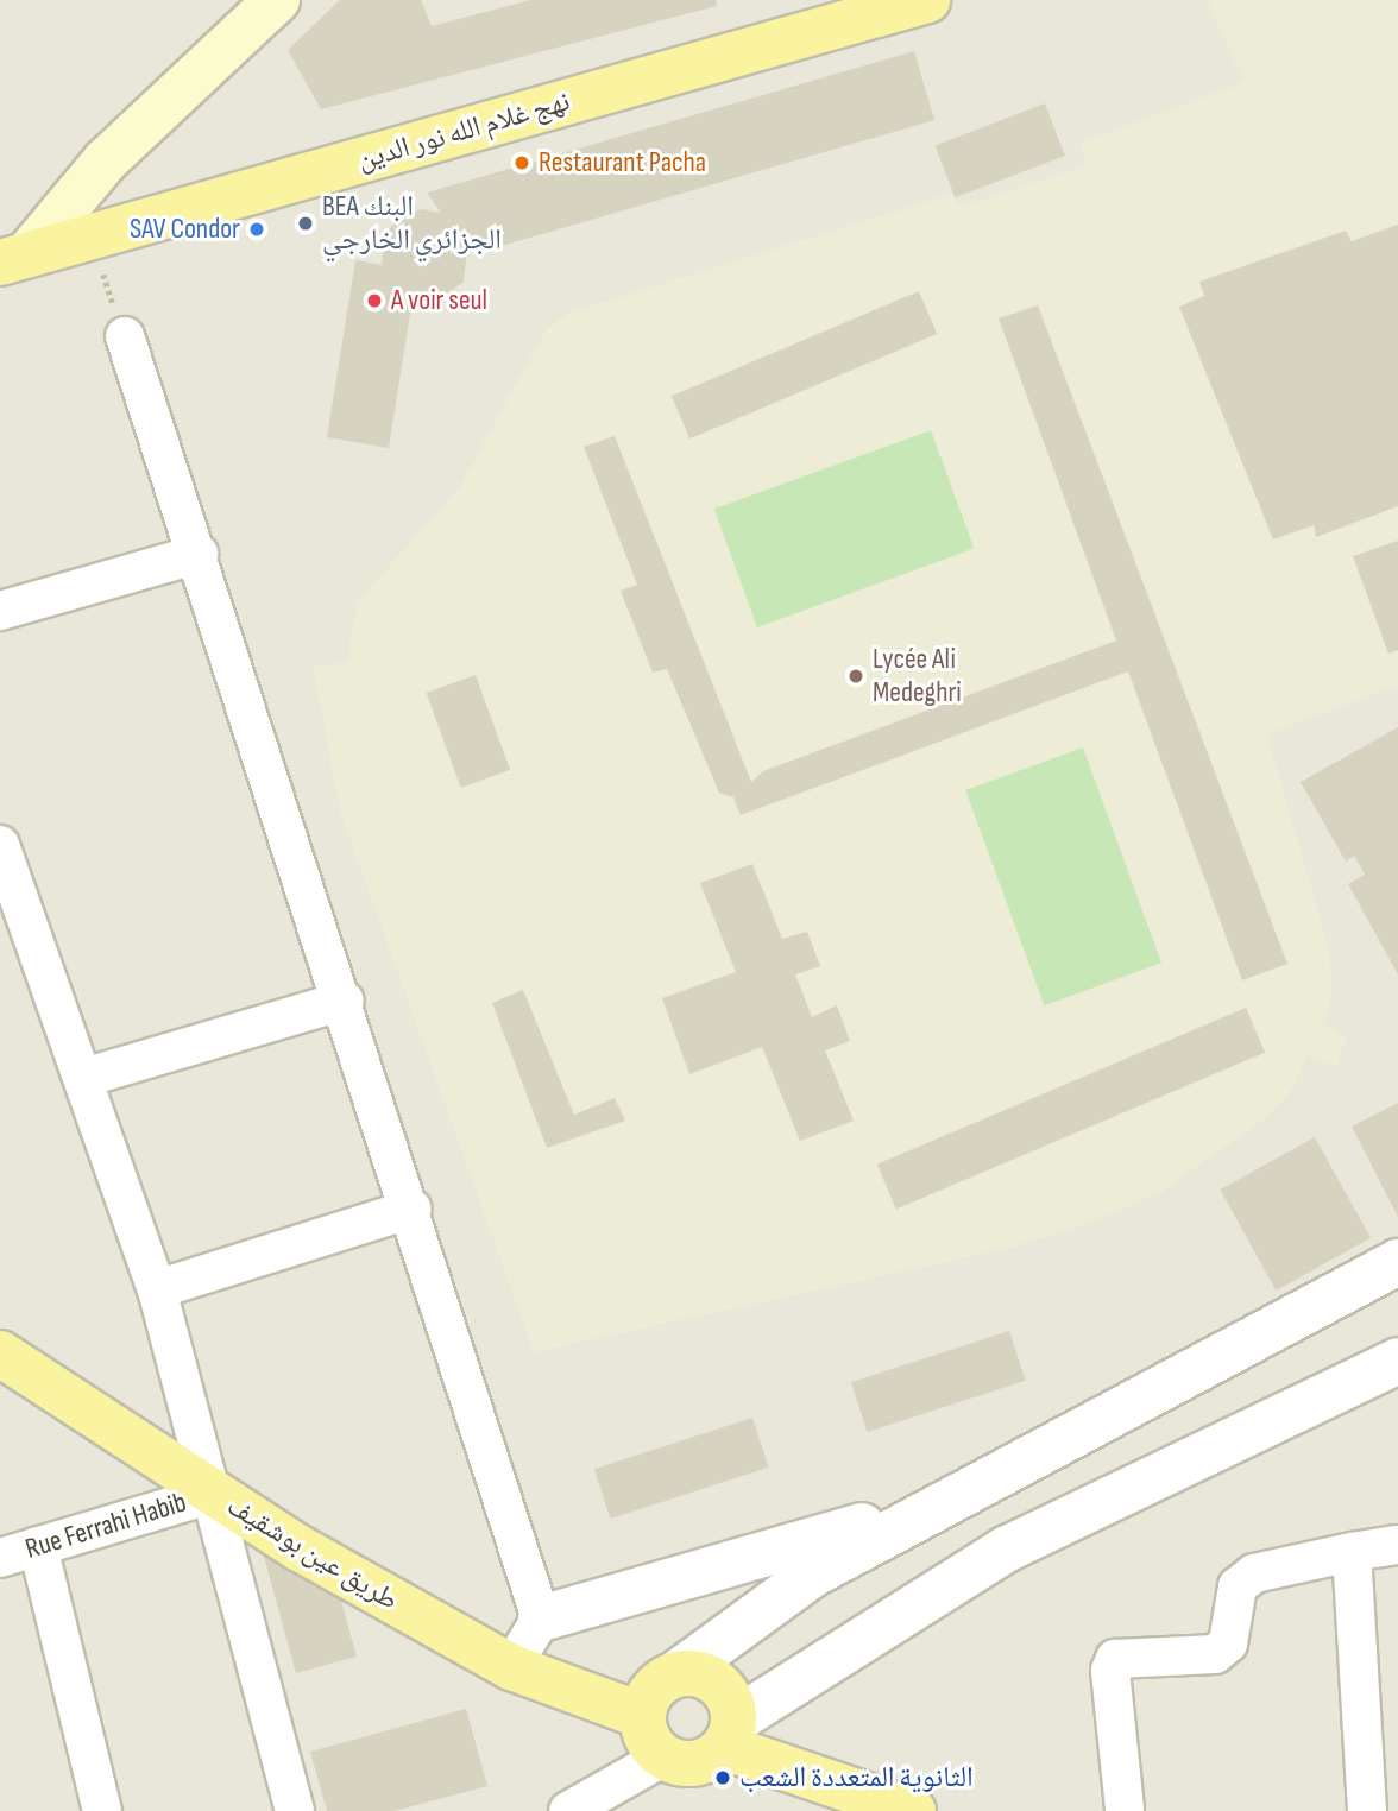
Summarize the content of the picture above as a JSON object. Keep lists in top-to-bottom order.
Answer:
{
  "streets": {
    "main road": ["نهج غلام الله نور الدين", "طريق عين بوشقيف"],
    "street": ["Rue Ferrahi Habib"]
  },
  "crossings": [
    ["Rue Ferrahi Habib", "طريق عين بوشقيف"]
  ],
  "places": [
    "Restaurant Pacha",
    "BEA البنك الجزائري الخارجي",
    "SAV Condor",
    "A voir seul",
    "Lycée Ali Medeghri",
    "الثانوية المتعددة الشعب"
  ]
}
